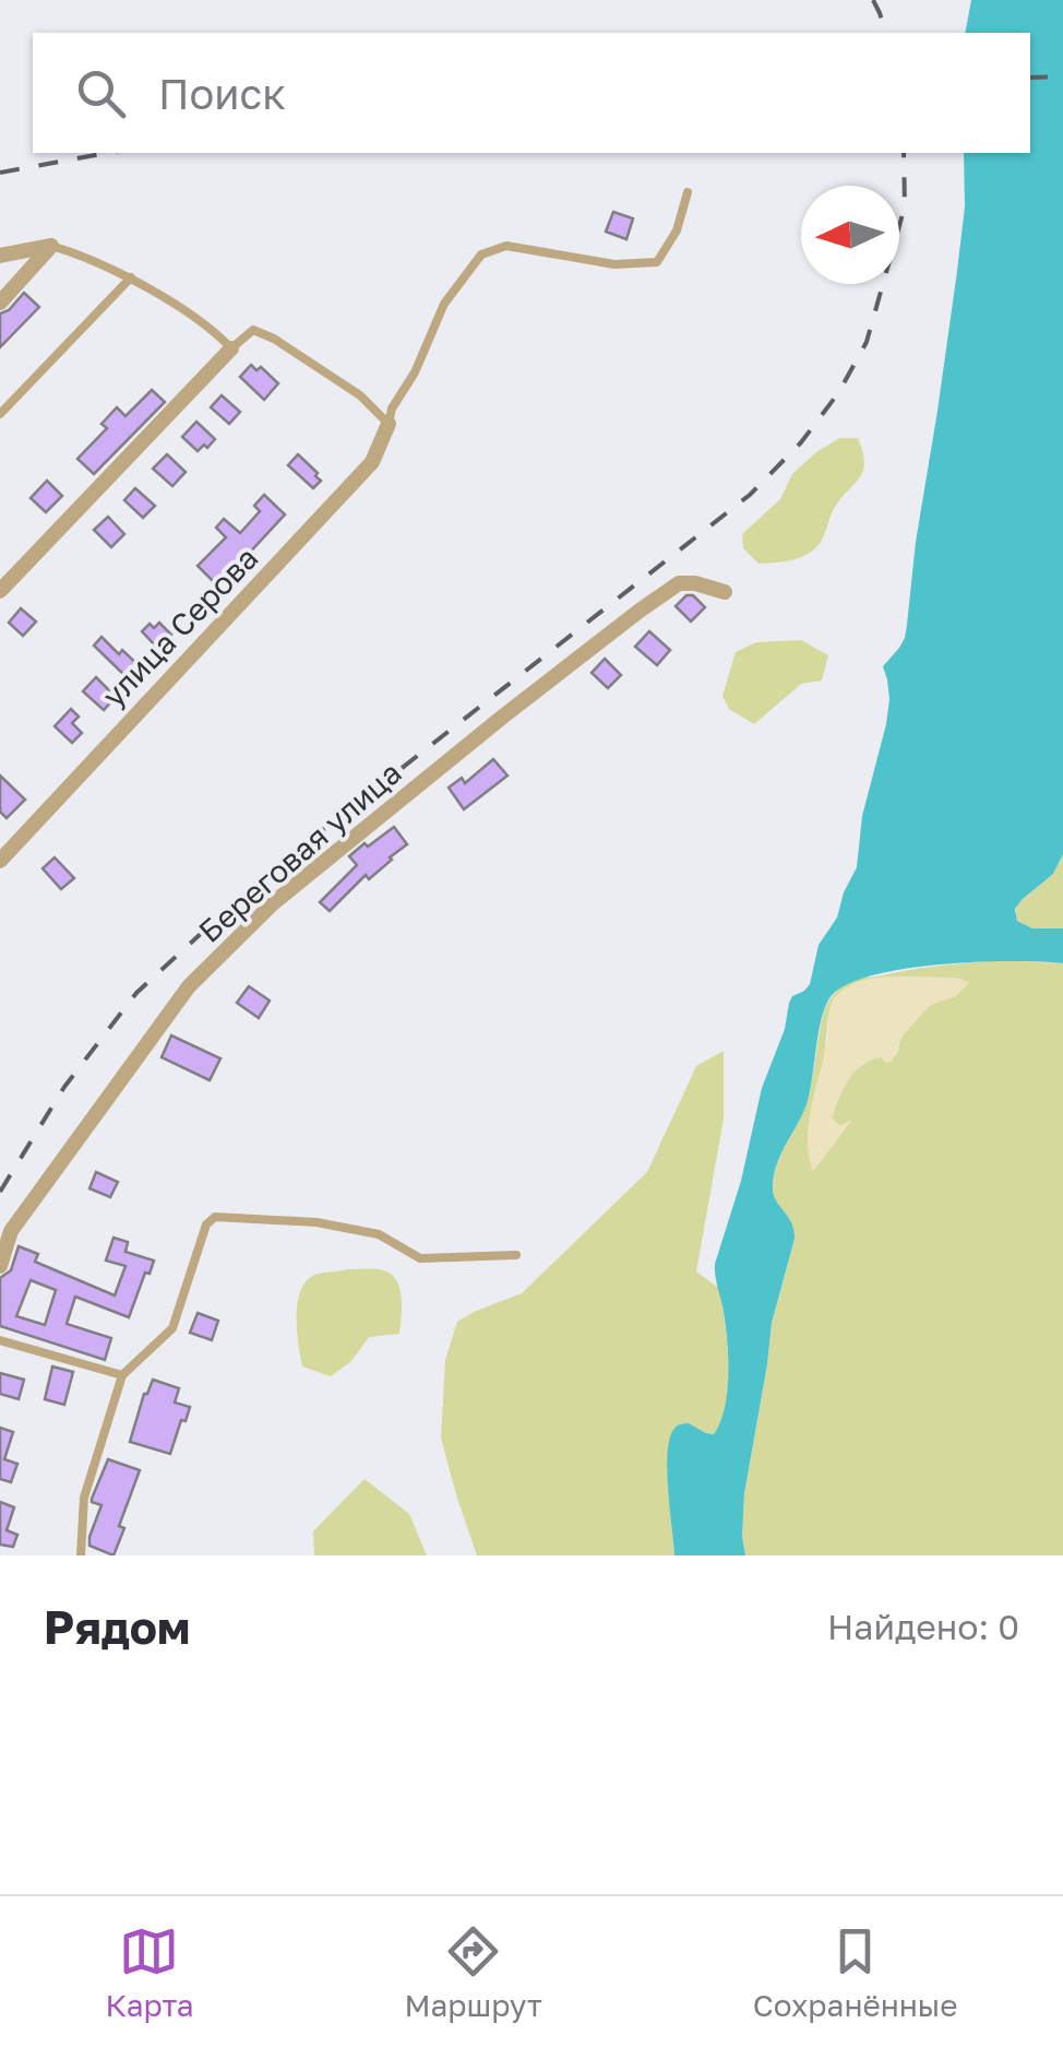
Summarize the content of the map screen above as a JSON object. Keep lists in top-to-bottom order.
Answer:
{
  "streets": {
    "street": ["улица Серова", "Береговая улица"]
  },
  "north": "left",
  "page": {
    "search": "Поиск",
    "heading": ["Рядом", "Найдено: 0"],
    "nav": ["Карта", "Маршрут", "Сохранённые"]
  }
}
